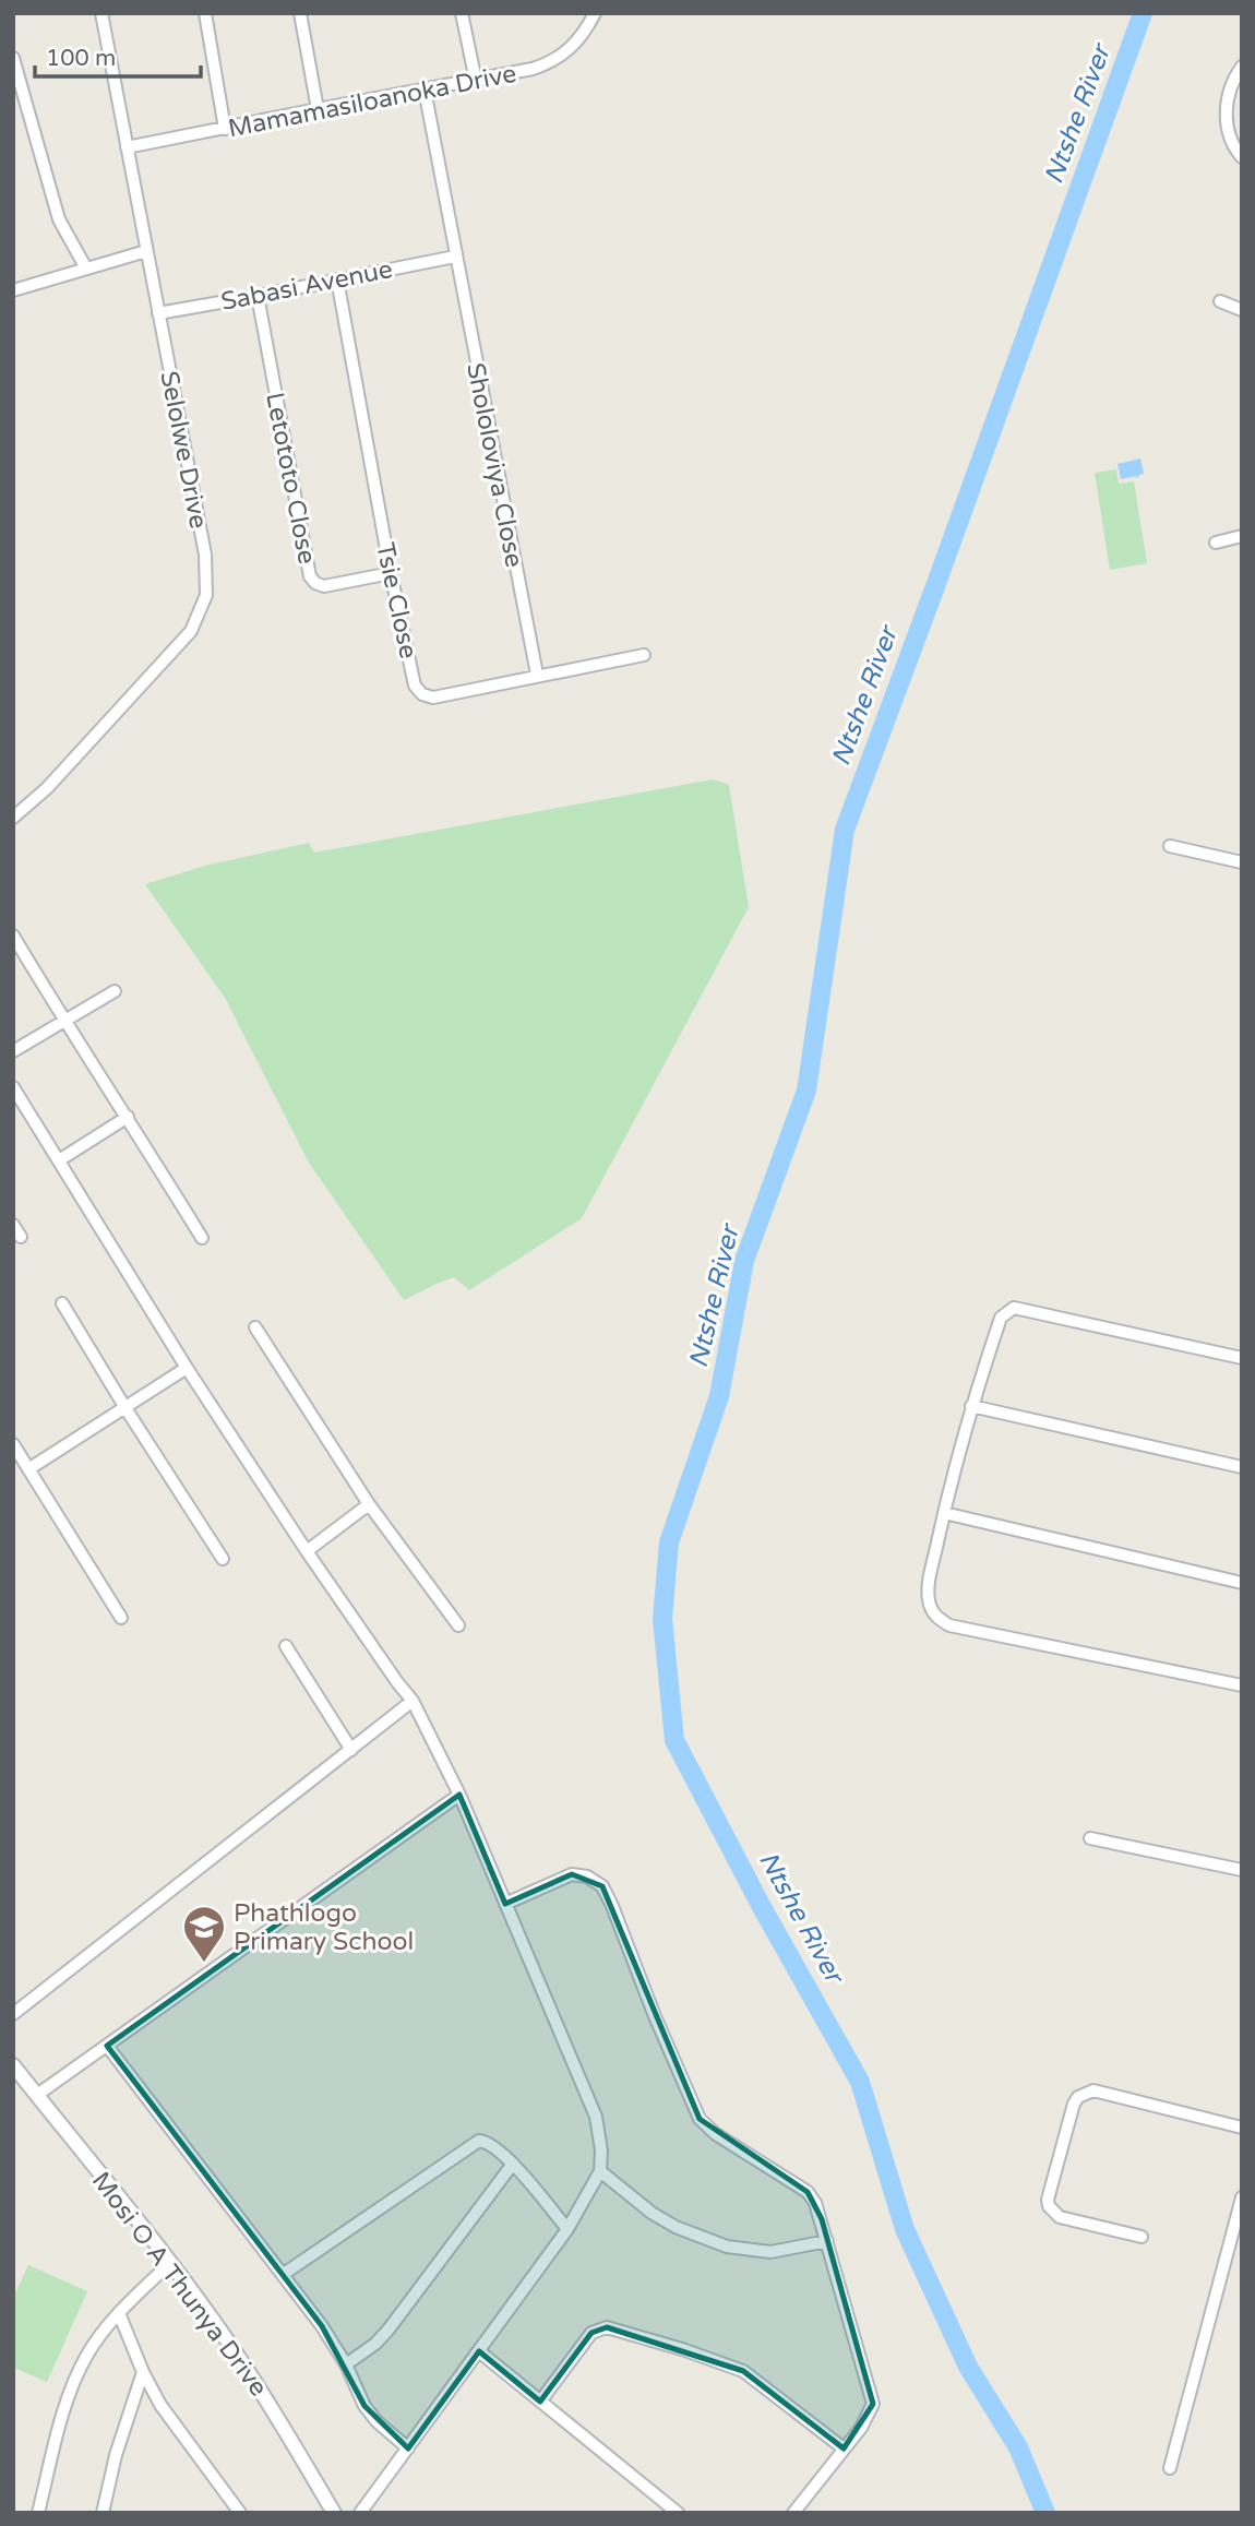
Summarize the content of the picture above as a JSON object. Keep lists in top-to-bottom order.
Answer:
{
  "streets": {
    "street": [
      "Mamamasiloanoka Drive",
      "Sabasi Avenue",
      "Selolwe Drive",
      "Shololoviya Close",
      "Letototo Close",
      "Tsie Close",
      "Mosi O A Thunya Drive"
    ]
  },
  "crossings": [
    ["Mamamasiloanoka Drive", "Selolwe Drive"],
    ["Mamamasiloanoka Drive", "Shololoviya Close"],
    ["Sabasi Avenue", "Selolwe Drive"],
    ["Sabasi Avenue", "Shololoviya Close"],
    ["Sabasi Avenue", "Letototo Close"],
    ["Sabasi Avenue", "Tsie Close"],
    ["Shololoviya Close", "Tsie Close"],
    ["Letototo Close", "Tsie Close"]
  ],
  "water": ["Ntshe River"],
  "places": {
    "school or university": ["Phathlogo Primary School"]
  },
  "scale_bar": "100 m"
}
